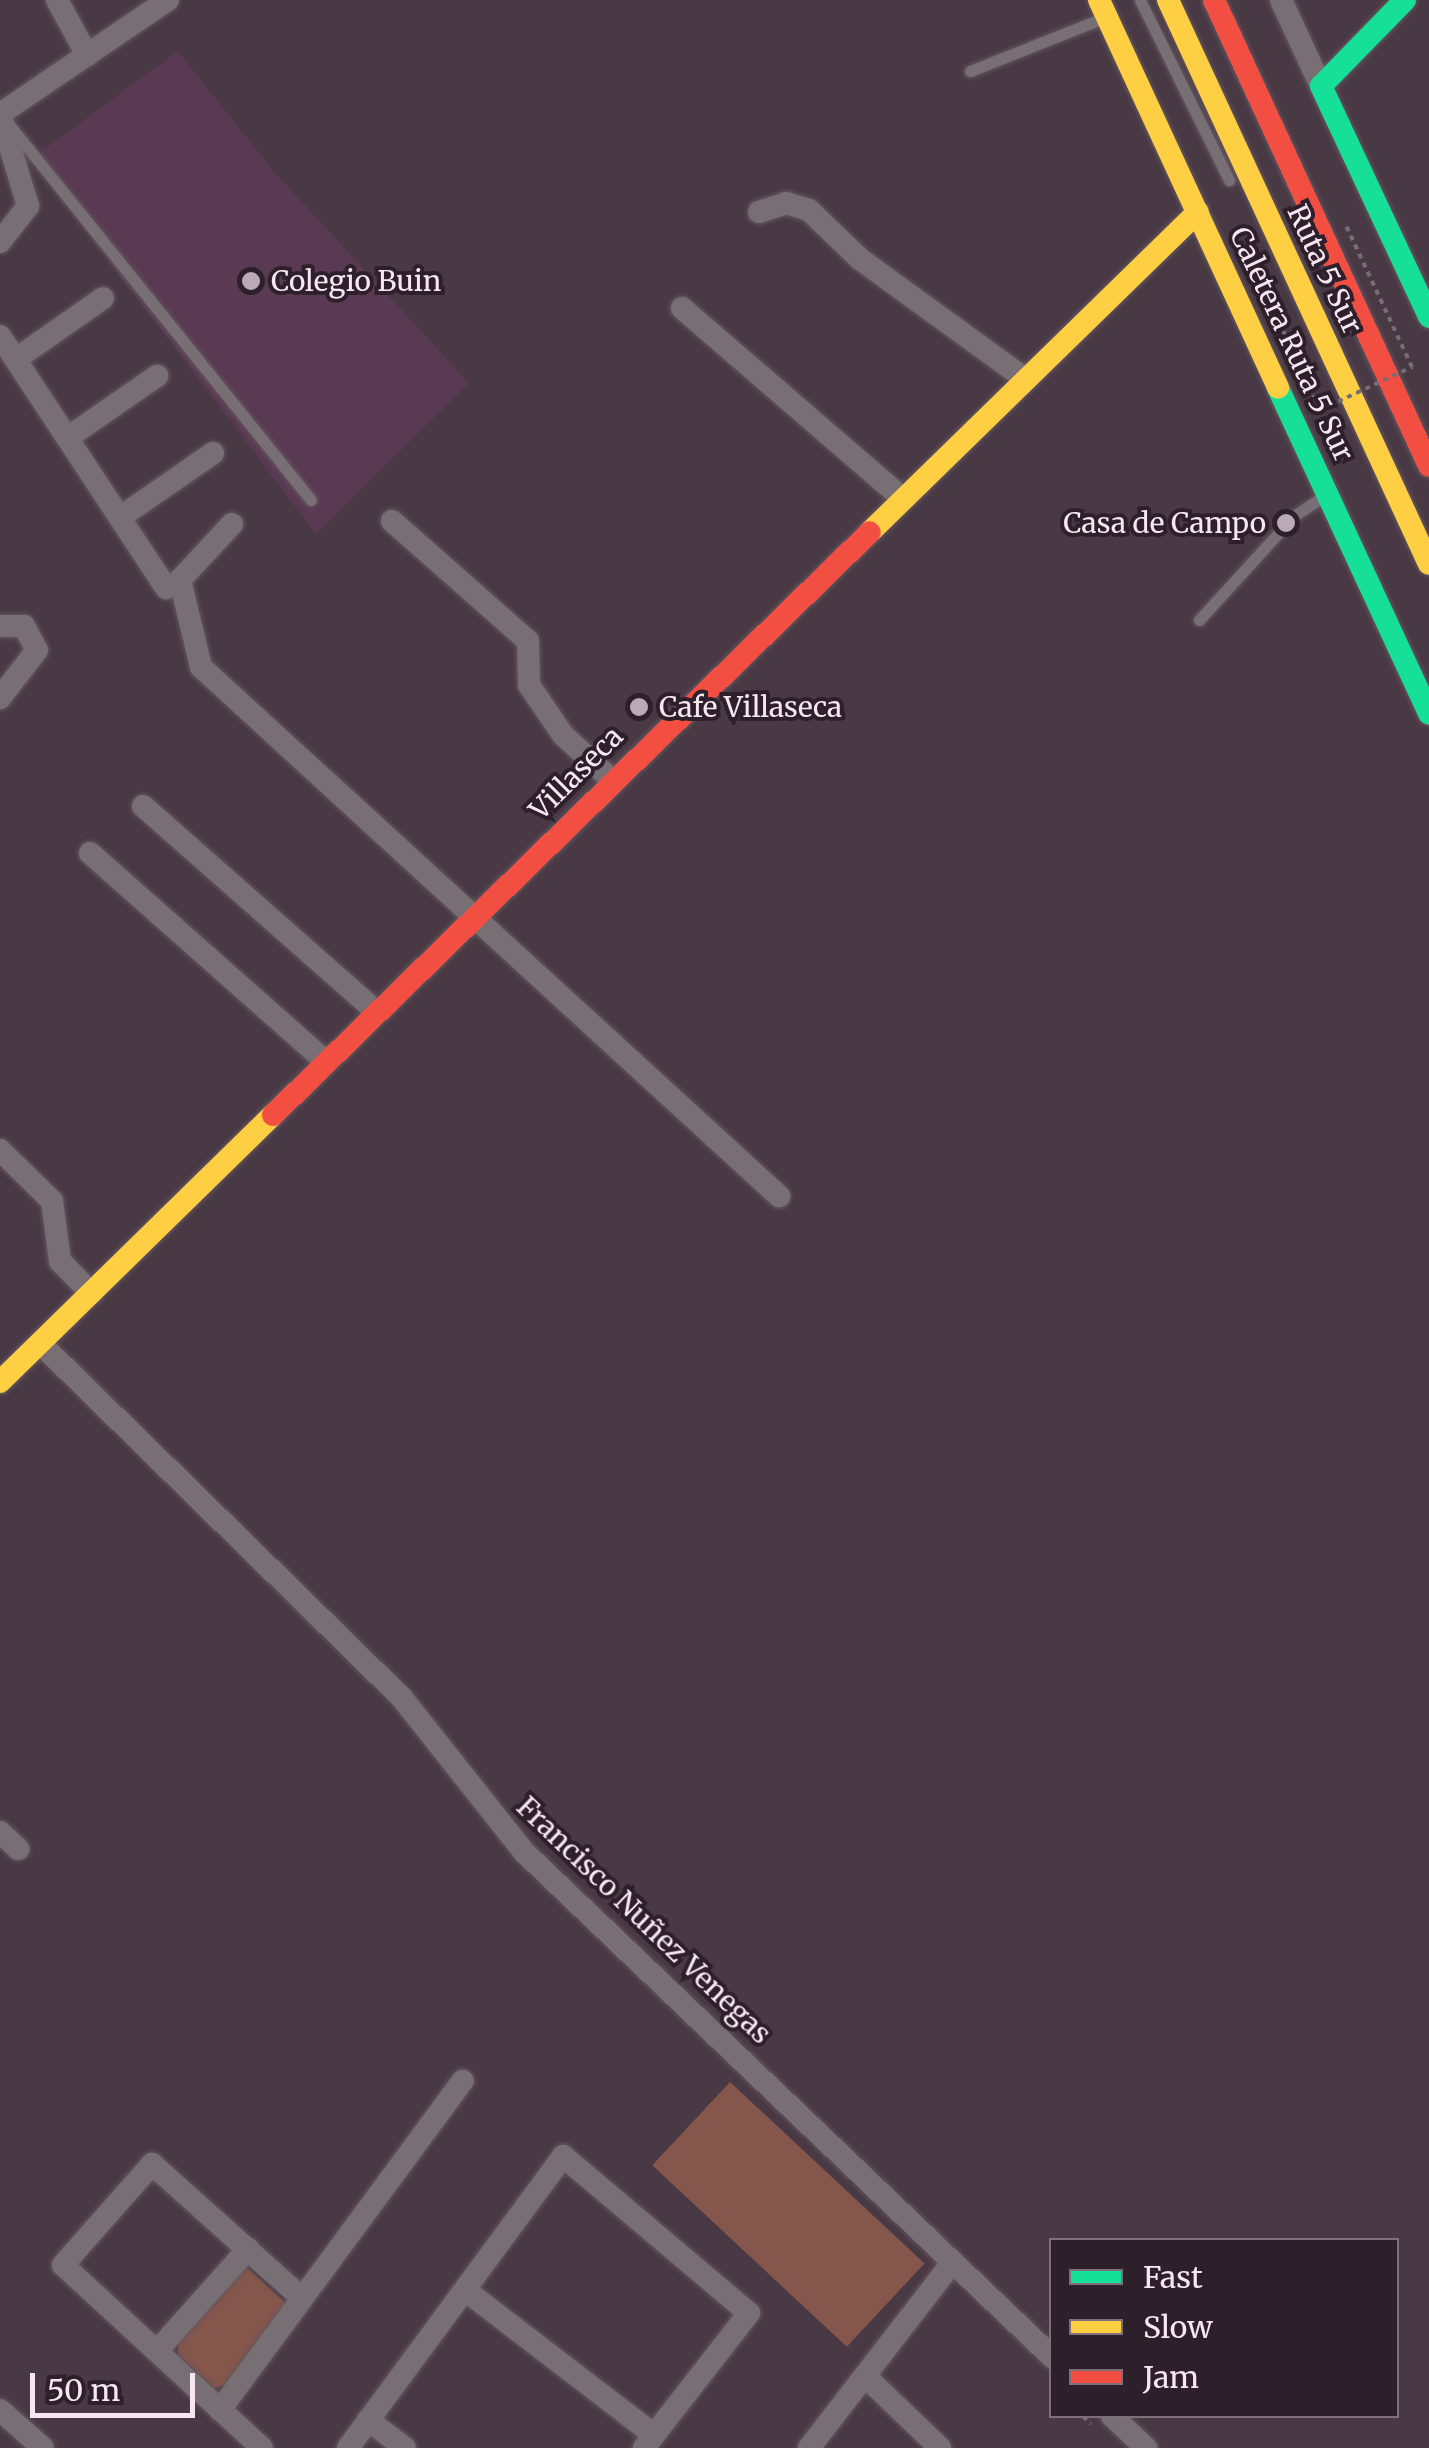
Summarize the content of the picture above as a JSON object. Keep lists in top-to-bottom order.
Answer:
{
  "streets": {
    "main road": ["Ruta 5 Sur", "Caletera Ruta 5 Sur", "Villaseca"],
    "street": ["Francisco Nuñez Venegas"]
  },
  "crossings": [
    ["Caletera Ruta 5 Sur", "Villaseca"],
    ["Villaseca", "Francisco Nuñez Venegas"]
  ],
  "places": ["Colegio Buin", "Casa de Campo", "Cafe Villaseca"],
  "legend": ["Fast", "Slow", "Jam"],
  "scale_bar": "50 m"
}
